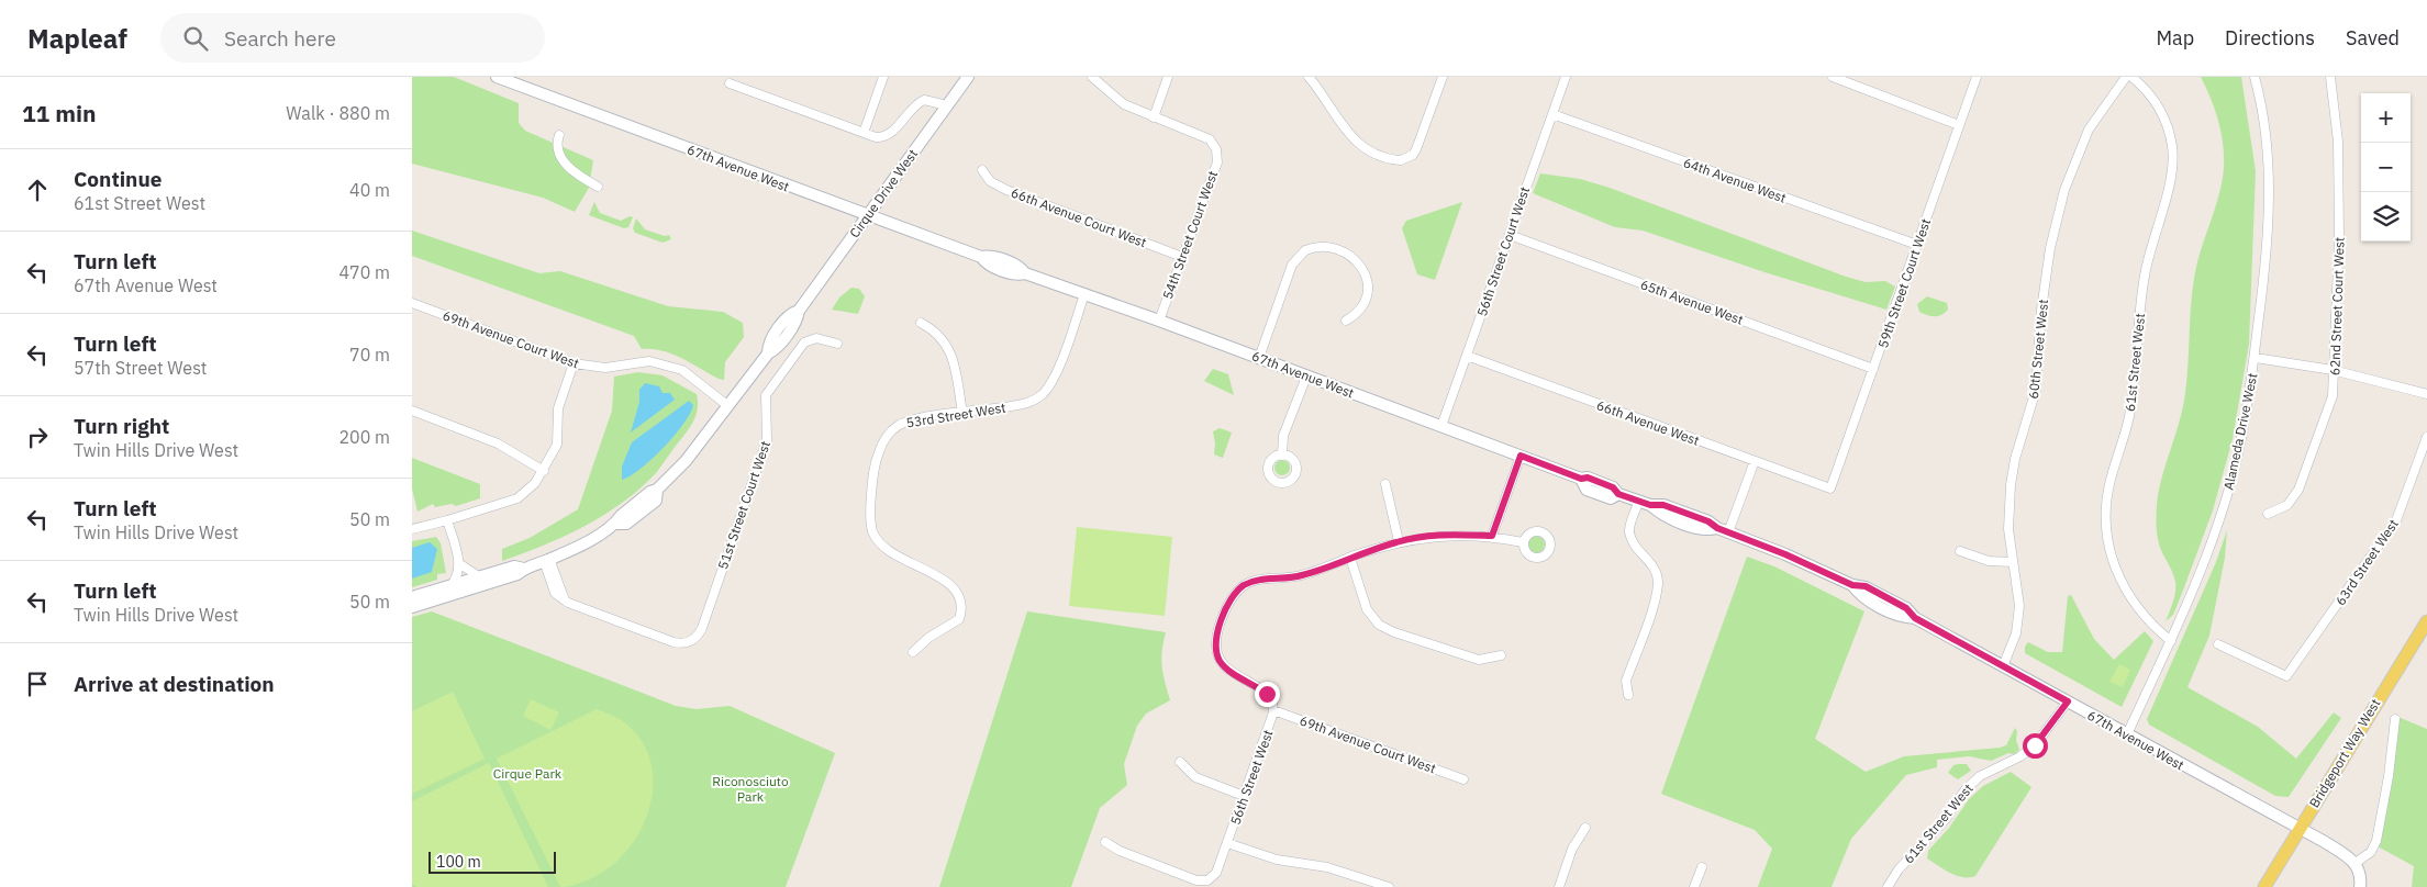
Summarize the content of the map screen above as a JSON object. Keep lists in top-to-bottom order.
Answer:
{
  "streets": {
    "main road": ["Bridgeport Way West"],
    "street": [
      "67th Avenue West",
      "64th Avenue West",
      "Cirque Drive West",
      "66th Avenue Court West",
      "54th Street Court West",
      "56th Street Court West",
      "59th Street Court West",
      "65th Avenue West",
      "62nd Street Court West",
      "69th Avenue Court West",
      "60th Street West",
      "61st Street West",
      "53rd Street West",
      "66th Avenue West",
      "Alameda Drive West",
      "51st Street Court West",
      "63rd Street West",
      "56th Street West"
    ]
  },
  "crossings": [
    ["67th Avenue West", "Cirque Drive West"],
    ["67th Avenue West", "54th Street Court West"],
    ["67th Avenue West", "56th Street Court West"],
    ["67th Avenue West", "60th Street West"],
    ["67th Avenue West", "61st Street West"],
    ["67th Avenue West", "53rd Street West"],
    ["67th Avenue West", "Alameda Drive West"],
    ["67th Avenue West", "Bridgeport Way West"],
    ["64th Avenue West", "56th Street Court West"],
    ["64th Avenue West", "59th Street Court West"],
    ["Cirque Drive West", "69th Avenue Court West"],
    ["Cirque Drive West", "51st Street Court West"],
    ["66th Avenue Court West", "54th Street Court West"],
    ["56th Street Court West", "65th Avenue West"],
    ["56th Street Court West", "66th Avenue West"],
    ["59th Street Court West", "65th Avenue West"],
    ["59th Street Court West", "66th Avenue West"],
    ["69th Avenue Court West", "56th Street West"],
    ["61st Street West", "Alameda Drive West"]
  ],
  "parks": ["Cirque Park", "Riconosciuto Park"],
  "scale_bar": "100 m",
  "page": {
    "header": "Mapleaf",
    "search": "Search here",
    "nav": ["Map", "Directions", "Saved"],
    "heading": ["11 min", "Walk · 880 m"],
    "map_buttons": ["+", "−"],
    "list": [
      ["Continue", "61st Street West", "40 m"],
      ["Turn left", "67th Avenue West", "470 m"],
      ["Turn left", "57th Street West", "70 m"],
      ["Turn right", "Twin Hills Drive West", "200 m"],
      ["Turn left", "Twin Hills Drive West", "50 m"],
      ["Turn left", "Twin Hills Drive West", "50 m"],
      "Arrive at destination"
    ],
    "scale": "100 m"
  }
}
